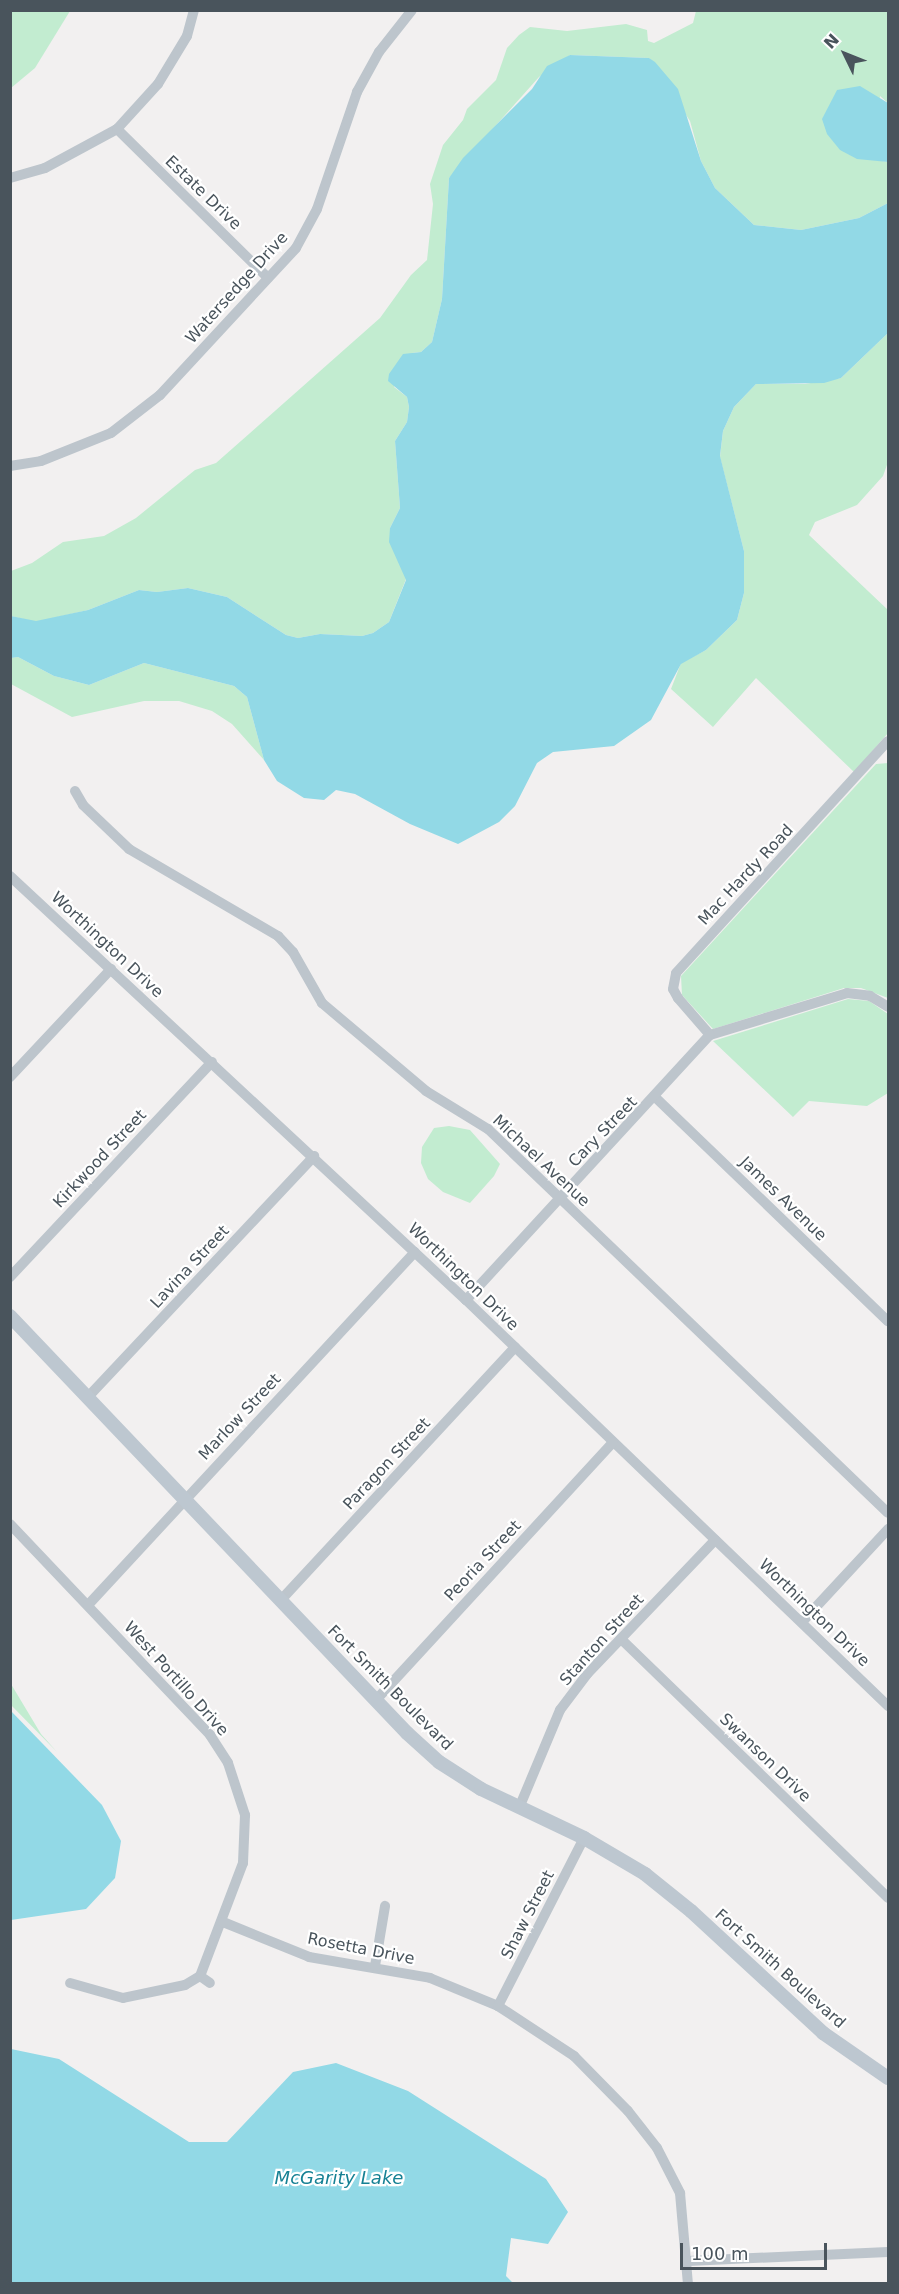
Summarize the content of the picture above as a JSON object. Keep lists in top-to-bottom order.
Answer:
{
  "streets": {
    "street": [
      "Estate Drive",
      "Watersedge Drive",
      "Mac Hardy Road",
      "Worthington Drive",
      "Cary Street",
      "Kirkwood Street",
      "Michael Avenue",
      "James Avenue",
      "Lavina Street",
      "Marlow Street",
      "Paragon Street",
      "Peoria Street",
      "Stanton Street",
      "West Portillo Drive",
      "Fort Smith Boulevard",
      "Swanson Drive",
      "Shaw Street",
      "Rosetta Drive"
    ]
  },
  "crossings": [
    ["Estate Drive", "Watersedge Drive"],
    ["Mac Hardy Road", "Cary Street"],
    ["Worthington Drive", "Cary Street"],
    ["Worthington Drive", "Kirkwood Street"],
    ["Worthington Drive", "Lavina Street"],
    ["Worthington Drive", "Marlow Street"],
    ["Worthington Drive", "Paragon Street"],
    ["Worthington Drive", "Peoria Street"],
    ["Worthington Drive", "Stanton Street"],
    ["Cary Street", "Michael Avenue"],
    ["Cary Street", "James Avenue"],
    ["Lavina Street", "Fort Smith Boulevard"],
    ["Marlow Street", "West Portillo Drive"],
    ["Marlow Street", "Fort Smith Boulevard"],
    ["Paragon Street", "Fort Smith Boulevard"],
    ["Peoria Street", "Fort Smith Boulevard"],
    ["Stanton Street", "Fort Smith Boulevard"],
    ["Stanton Street", "Swanson Drive"],
    ["West Portillo Drive", "Rosetta Drive"],
    ["Fort Smith Boulevard", "Shaw Street"],
    ["Shaw Street", "Rosetta Drive"]
  ],
  "water": ["McGarity Lake"],
  "scale_bar": "100 m",
  "north": "top left"
}
